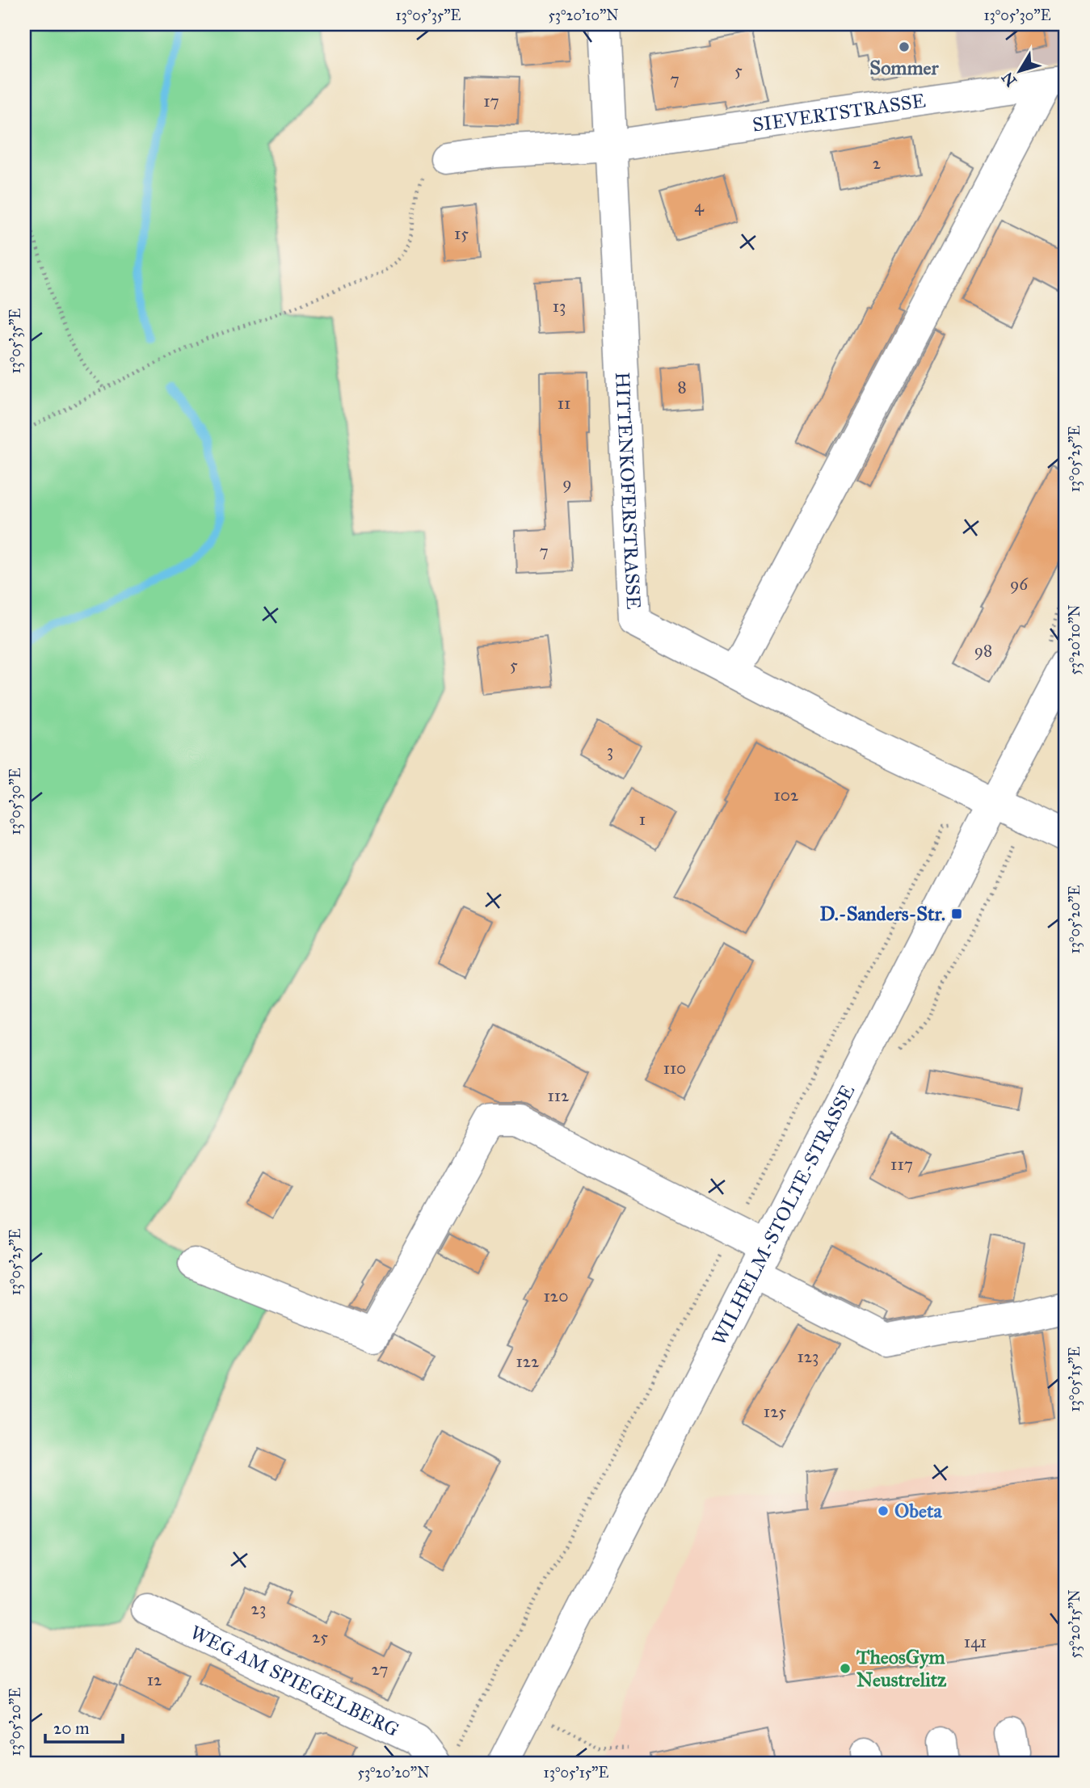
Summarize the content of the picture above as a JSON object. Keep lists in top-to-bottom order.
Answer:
{
  "streets": {
    "street": [
      "SIEVERTSTRASSE",
      "HITTENKOFERSTRASSE",
      "WILHELM-STOLTE-STRASSE",
      "WEG AM SPIEGELBERG"
    ]
  },
  "crossings": [
    ["SIEVERTSTRASSE", "HITTENKOFERSTRASSE"],
    ["HITTENKOFERSTRASSE", "WILHELM-STOLTE-STRASSE"]
  ],
  "places": {
    "other": ["Sommer", "Obeta", "TheosGym Neustrelitz"],
    "transit": ["D.-Sanders-Str."]
  },
  "house_numbers": [
    "5",
    "7",
    "17",
    "2",
    "4",
    "15",
    "13",
    "8",
    "11",
    "9",
    "7",
    "96",
    "98",
    "5",
    "3",
    "102",
    "1",
    "110",
    "112",
    "117",
    "120",
    "123",
    "122",
    "125",
    "23",
    "25",
    "141",
    "27",
    "12"
  ],
  "scale_bar": "20 m",
  "north": "bottom left",
  "coordinates": [
    "13°05'35\"E",
    "53°20'10\"N",
    "13°05'30\"E",
    "13°05'25\"E",
    "13°05'20\"E",
    "13°05'15\"E",
    "53°20'15\"N",
    "53°20'20\"N"
  ]
}
